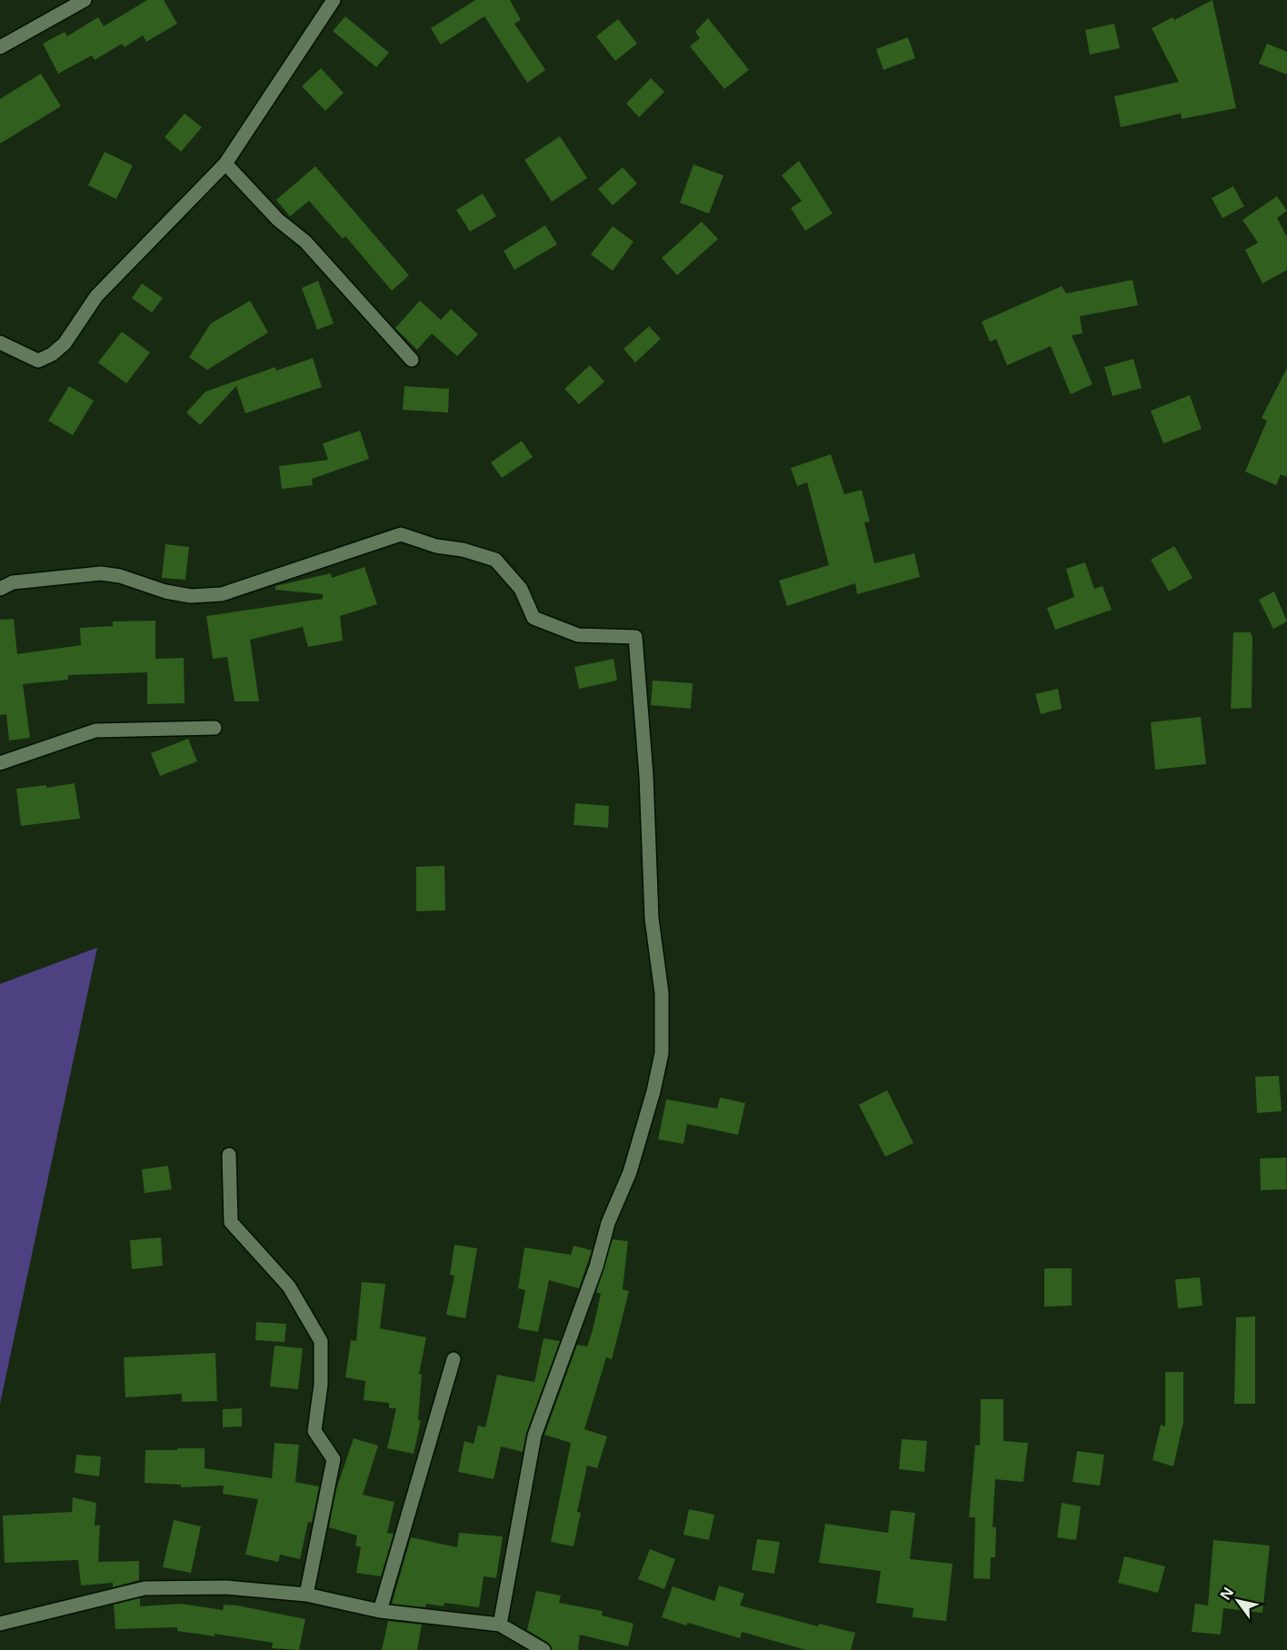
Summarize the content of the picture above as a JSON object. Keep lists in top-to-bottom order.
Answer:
{
  "north": "top left"
}
